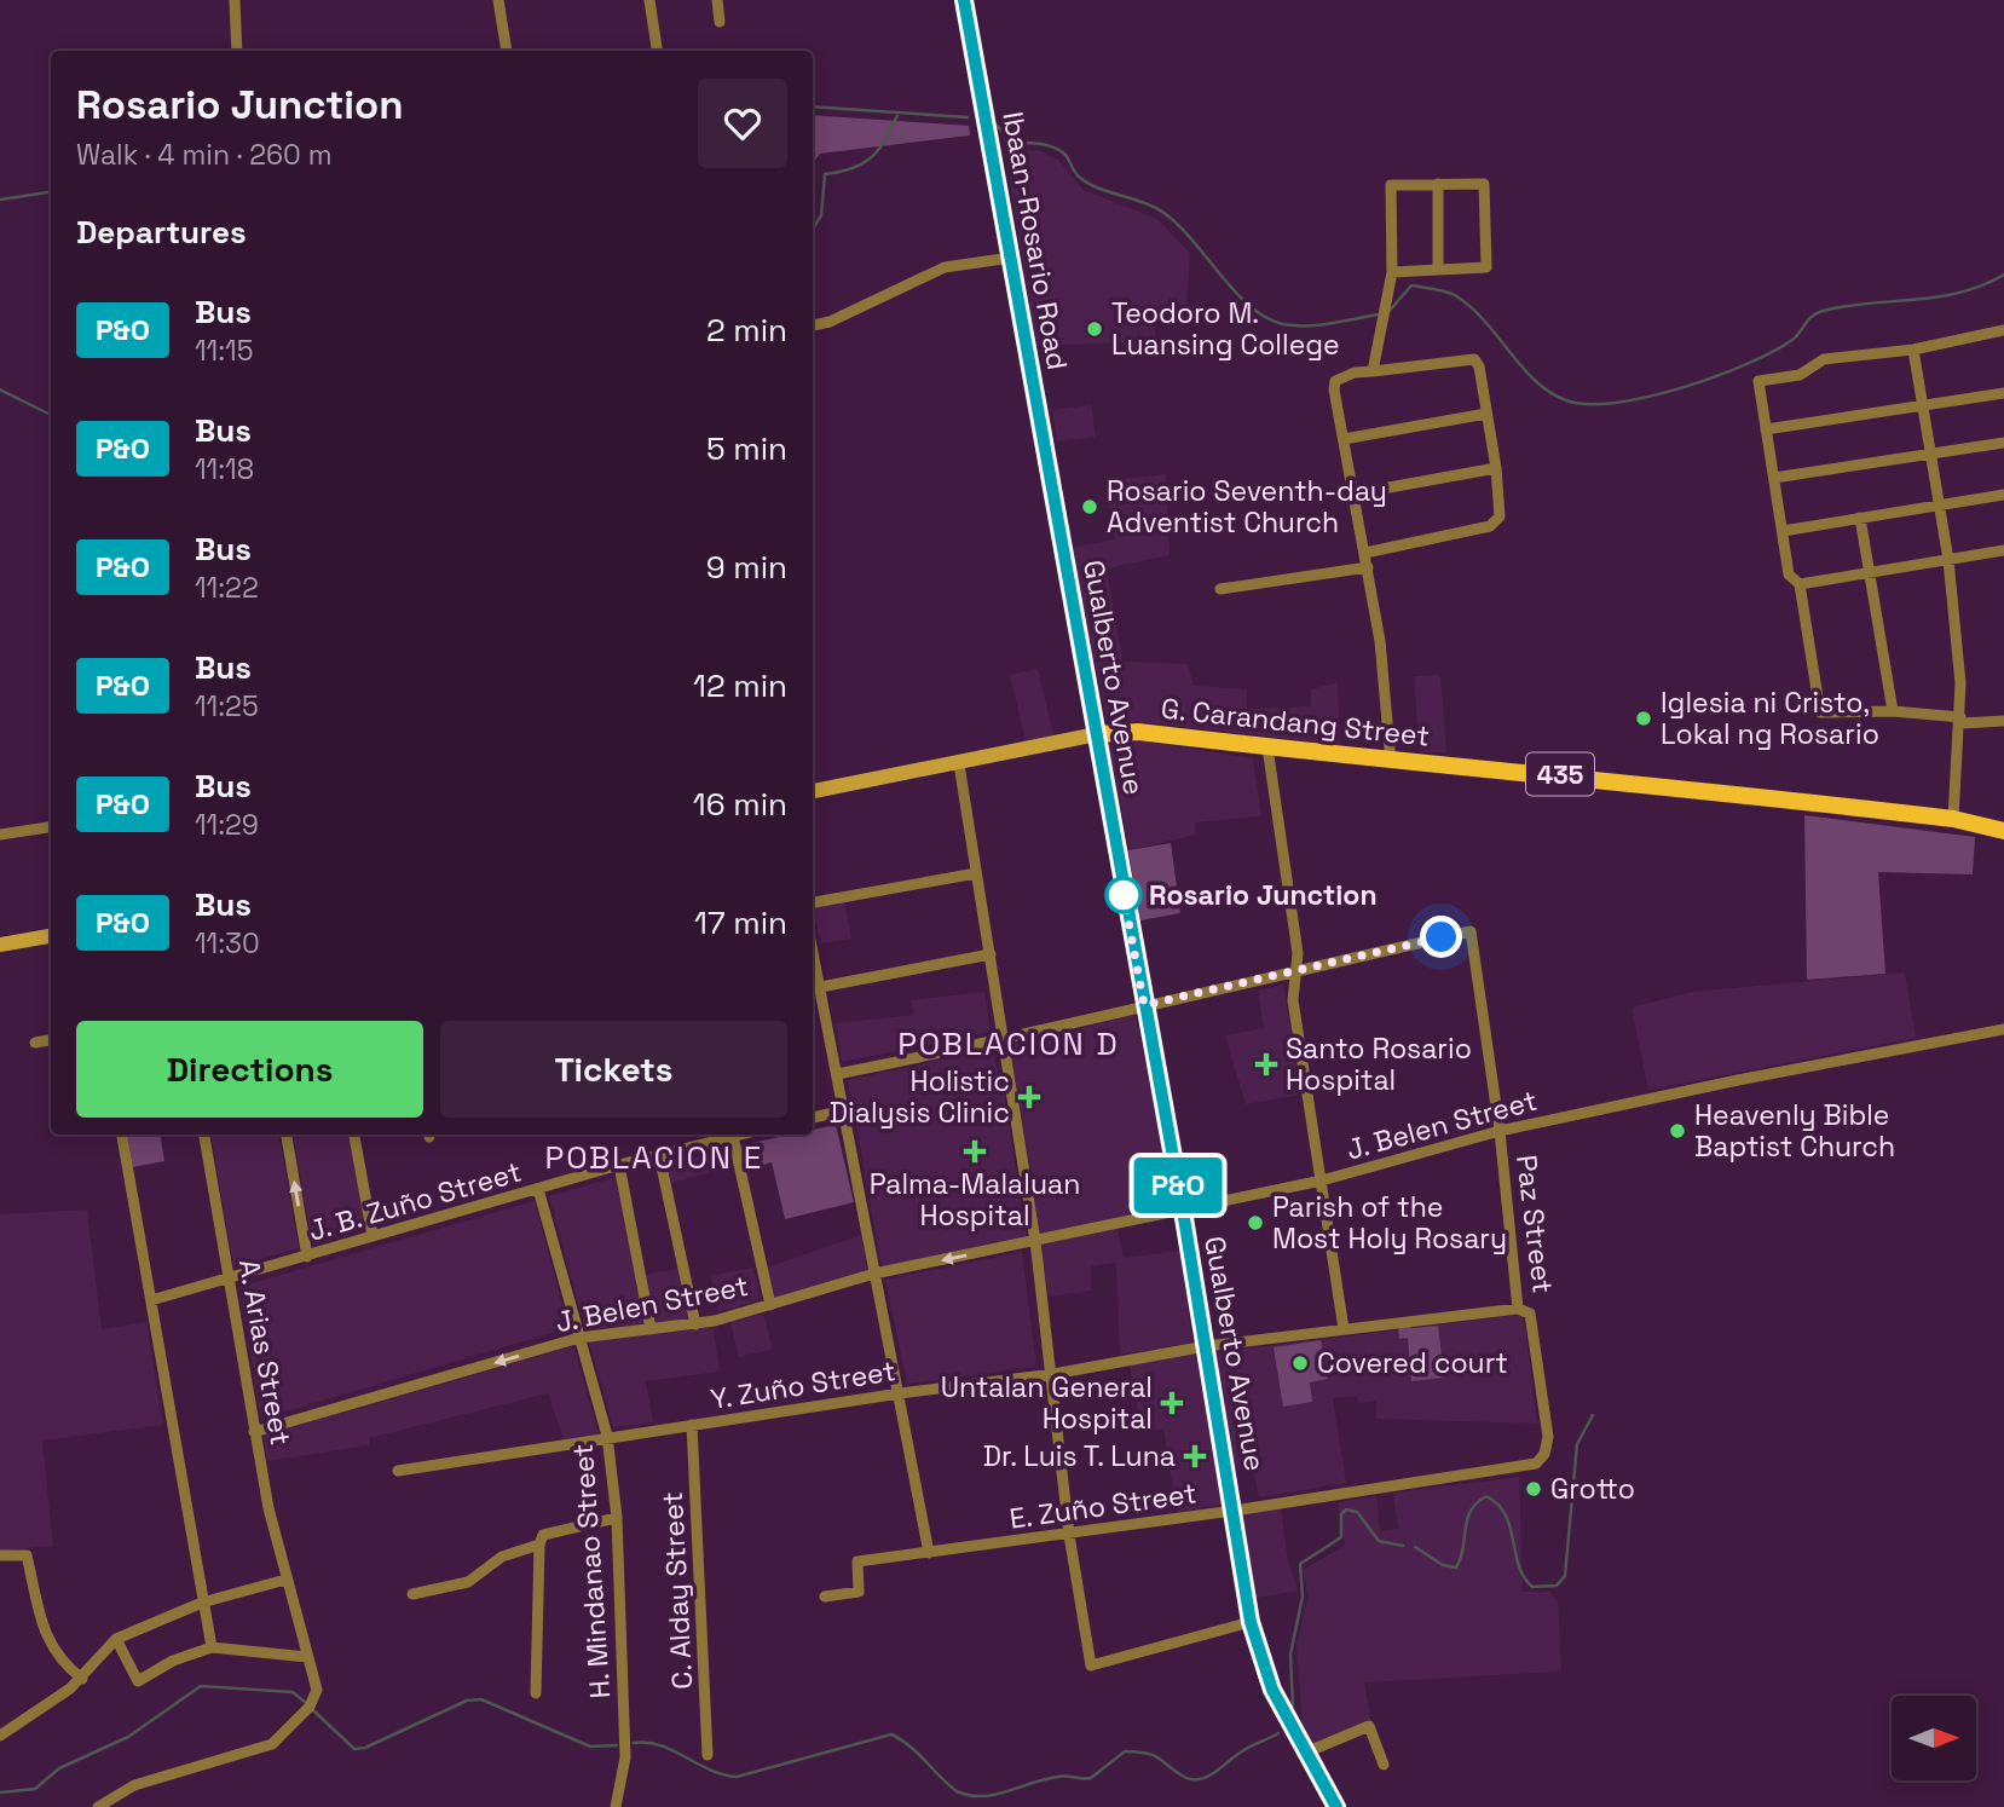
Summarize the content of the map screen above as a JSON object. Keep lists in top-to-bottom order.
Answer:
{
  "streets": {
    "main road": [
      "Ibaan-Rosario Road",
      "Gualberto Avenue",
      "G. Carandang Street",
      "435"
    ],
    "street": [
      "J. Belen Street",
      "J. B. Zuño Street",
      "Paz Street",
      "A. Arias Street",
      "Y. Zuño Street",
      "E. Zuño Street",
      "H. Mindanao Street",
      "C. Alday Street"
    ]
  },
  "crossings": [
    ["Ibaan-Rosario Road", "Gualberto Avenue"],
    ["Gualberto Avenue", "G. Carandang Street"],
    ["Gualberto Avenue", "J. Belen Street"],
    ["Gualberto Avenue", "Y. Zuño Street"],
    ["Gualberto Avenue", "E. Zuño Street"],
    ["G. Carandang Street", "435"],
    ["J. Belen Street", "Paz Street"],
    ["J. Belen Street", "A. Arias Street"],
    ["J. Belen Street", "H. Mindanao Street"],
    ["J. B. Zuño Street", "A. Arias Street"],
    ["J. B. Zuño Street", "H. Mindanao Street"],
    ["Paz Street", "Y. Zuño Street"],
    ["Paz Street", "E. Zuño Street"],
    ["Y. Zuño Street", "H. Mindanao Street"],
    ["Y. Zuño Street", "C. Alday Street"]
  ],
  "districts": ["POBLACION D", "POBLACION E"],
  "places": {
    "other": [
      "Teodoro M. Luansing College",
      "Rosario Seventh-day Adventist Church",
      "Iglesia ni Cristo, Lokal ng Rosario",
      "Rosario Junction",
      "Heavenly Bible Baptist Church",
      "Parish of the Most Holy Rosary",
      "Covered court",
      "Grotto"
    ],
    "health": [
      "Santo Rosario Hospital",
      "Holistic Dialysis Clinic",
      "Palma-Malaluan Hospital",
      "Untalan General Hospital",
      "Dr. Luis T. Luna"
    ]
  },
  "lines": ["bus line P&O"],
  "north": "right",
  "page": {
    "on_map": "P&O",
    "heading": [
      ["Rosario Junction", "Walk · 4 min · 260 m"],
      "Departures"
    ],
    "list": [
      {
        "mark": "P&O",
        "name": "Bus",
        "note": "11:15",
        "value": "2 min"
      },
      {
        "mark": "P&O",
        "name": "Bus",
        "note": "11:18",
        "value": "5 min"
      },
      {
        "mark": "P&O",
        "name": "Bus",
        "note": "11:22",
        "value": "9 min"
      },
      {
        "mark": "P&O",
        "name": "Bus",
        "note": "11:25",
        "value": "12 min"
      },
      {
        "mark": "P&O",
        "name": "Bus",
        "note": "11:29",
        "value": "16 min"
      },
      {
        "mark": "P&O",
        "name": "Bus",
        "note": "11:30",
        "value": "17 min"
      }
    ],
    "buttons": ["Directions", "Tickets"]
  }
}
